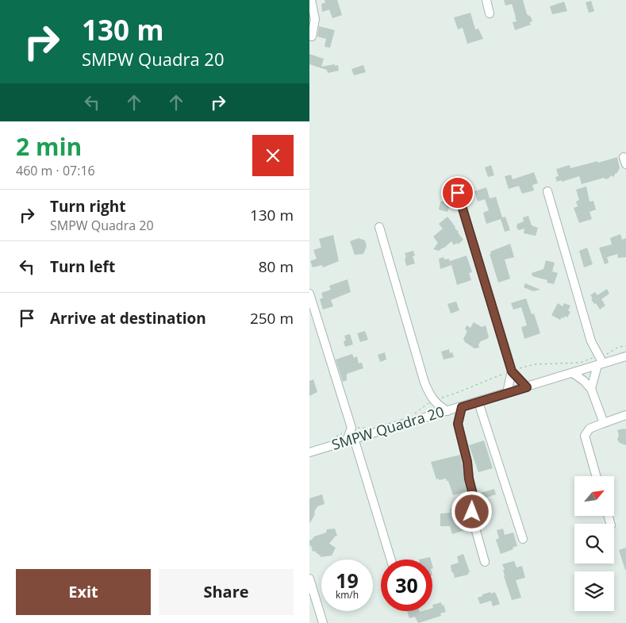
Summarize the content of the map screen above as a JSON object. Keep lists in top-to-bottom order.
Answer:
{
  "streets": {
    "street": ["SMPW Quadra 20"]
  },
  "north": "top right",
  "page": {
    "turn": ["130 m", "SMPW Quadra 20"],
    "heading": ["2 min", "460 m · 07:16"],
    "list": [
      {
        "name": "Turn right",
        "note": "SMPW Quadra 20",
        "value": "130 m"
      },
      {
        "name": "Turn left",
        "value": "80 m"
      },
      {
        "name": "Arrive at destination",
        "value": "250 m"
      }
    ],
    "speed": "19 km/h",
    "limit": "30",
    "buttons": ["Exit", "Share"]
  }
}
